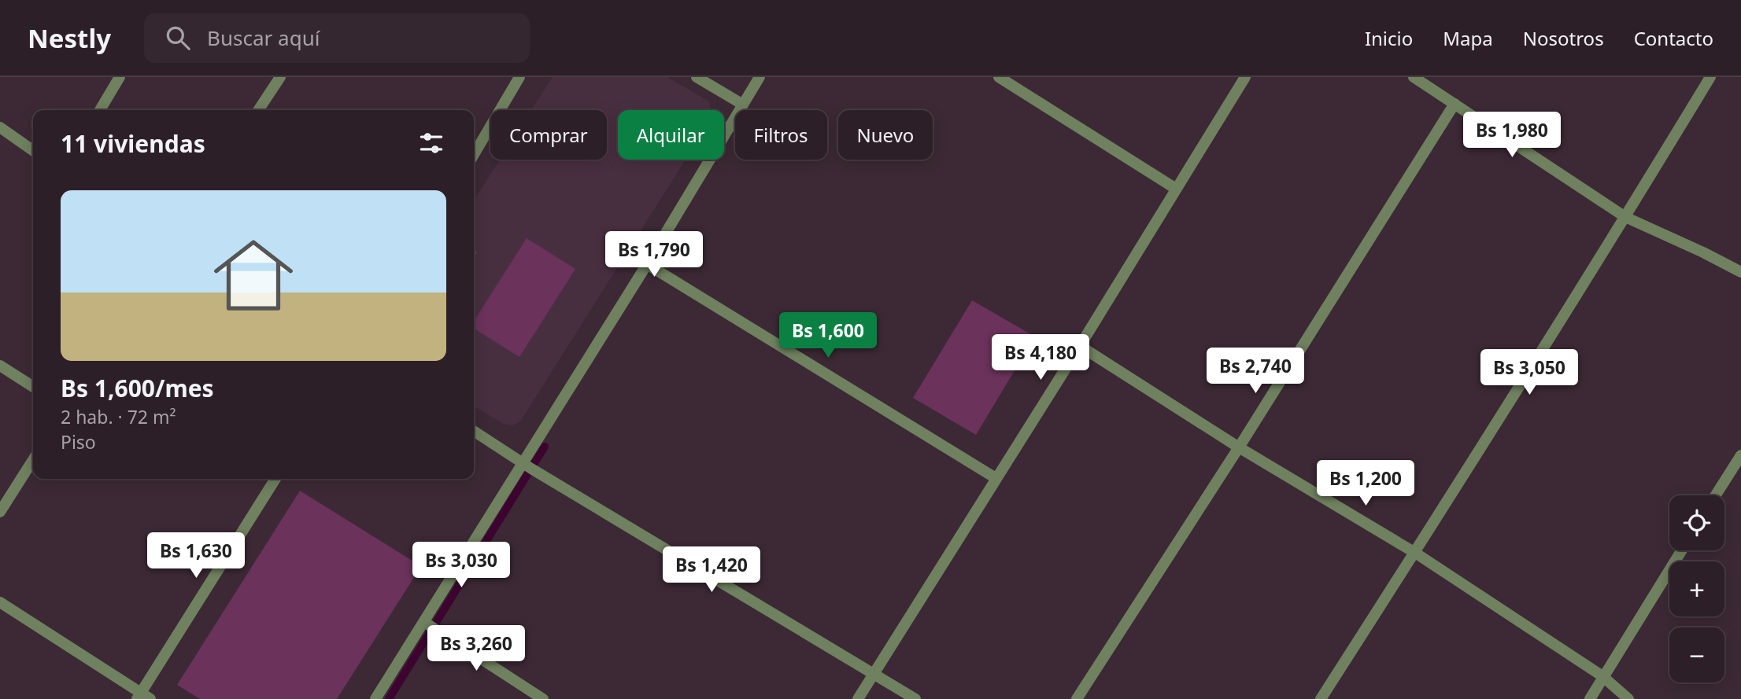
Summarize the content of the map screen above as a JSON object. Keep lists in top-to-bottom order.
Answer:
{
  "page": {
    "header": "Nestly",
    "search": "Buscar aquí",
    "nav": [
      "Inicio",
      "Mapa",
      "Nosotros",
      "Contacto"
    ],
    "chip": [
      "Comprar",
      "Alquilar",
      "Filtros",
      "Nuevo"
    ],
    "heading": "11 viviendas",
    "price": [
      "Bs 1,980",
      "Bs 1,790",
      "Bs 1,600",
      "Bs 4,180",
      "Bs 2,740",
      "Bs 3,050",
      "Bs 1,200",
      "Bs 1,630",
      "Bs 3,030",
      "Bs 1,420",
      "Bs 3,260"
    ],
    "list": [
      {
        "name": "Bs 1,600/mes",
        "note": "2 hab. · 72 m² · Piso"
      }
    ],
    "map_buttons": ["+", "−"]
  }
}
